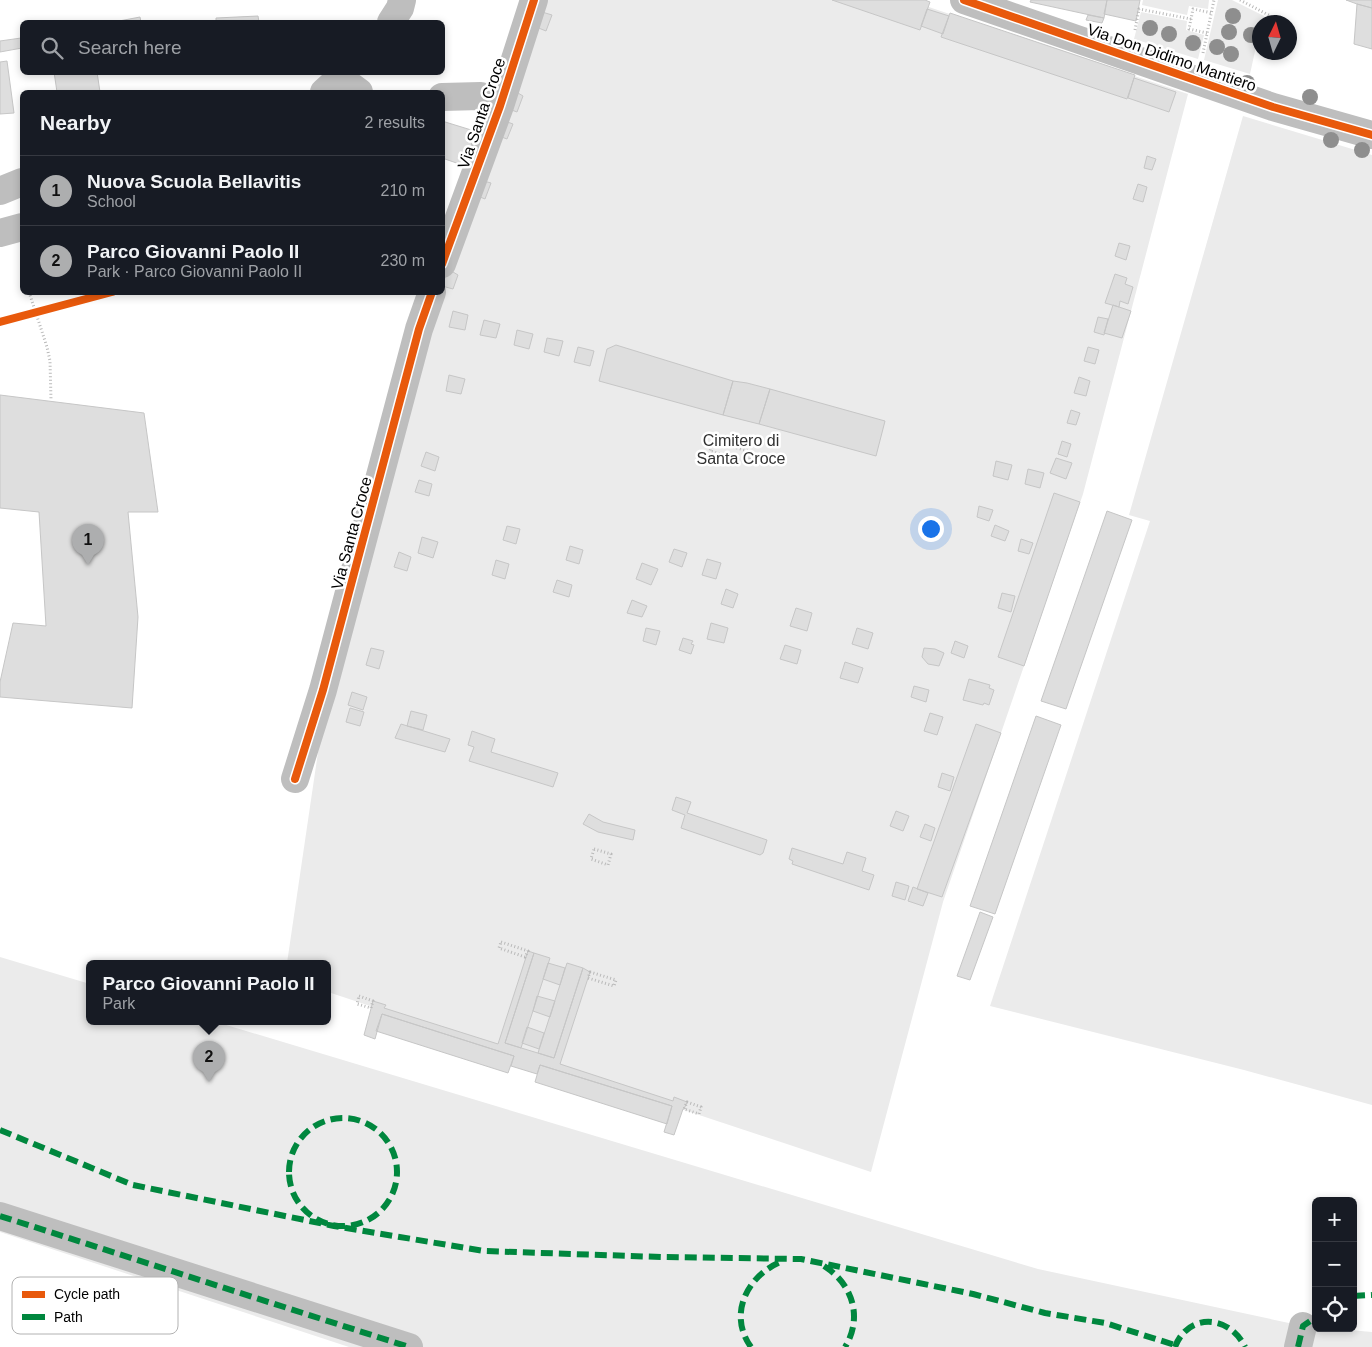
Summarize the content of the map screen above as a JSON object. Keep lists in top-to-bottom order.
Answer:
{
  "streets": {
    "street": ["Via Don Didimo Mantiero", "Via Santa Croce"]
  },
  "parks": ["Cimitero di Santa Croce"],
  "legend": ["Cycle path", "Path"],
  "north": "top",
  "page": {
    "search": "Search here",
    "heading": ["Nearby", "2 results"],
    "list": [
      {
        "mark": "1",
        "name": "Nuova Scuola Bellavitis",
        "note": "School",
        "value": "210 m"
      },
      {
        "mark": "2",
        "name": "Parco Giovanni Paolo II",
        "note": "Park · Parco Giovanni Paolo II",
        "value": "230 m"
      }
    ],
    "pins": ["1", "2"],
    "popup": ["Parco Giovanni Paolo II", "Park"],
    "map_buttons": ["+", "−"]
  }
}
